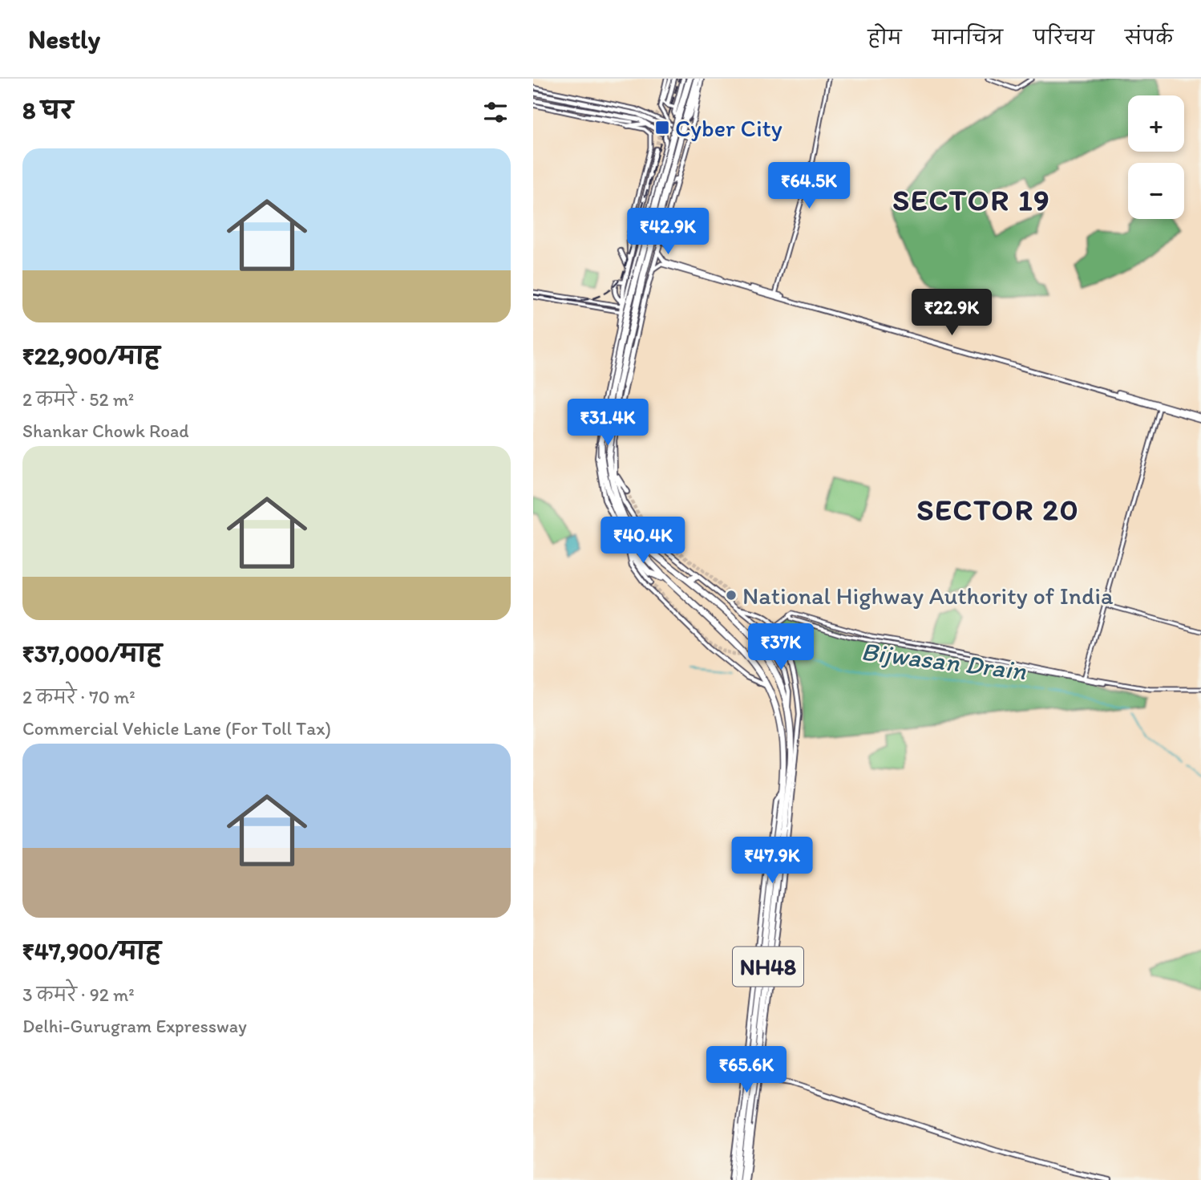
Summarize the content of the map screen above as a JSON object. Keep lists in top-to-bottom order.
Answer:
{
  "streets": {
    "highway": ["NH48"]
  },
  "districts": ["SECTOR 19", "SECTOR 20"],
  "water": ["Bijwasan Drain"],
  "places": {
    "transit": ["Cyber City"],
    "other": ["National Highway Authority of India"]
  },
  "page": {
    "header": "Nestly",
    "nav": [
      "होम",
      "मानचित्र",
      "परिचय",
      "संपर्क"
    ],
    "heading": "8 घर",
    "map_buttons": ["+", "−"],
    "list": [
      {
        "name": "₹22,900/माह",
        "note": "2 कमरे · 52 m² · Shankar Chowk Road"
      },
      {
        "name": "₹37,000/माह",
        "note": "2 कमरे · 70 m² · Commercial Vehicle Lane (For Toll Tax)"
      },
      {
        "name": "₹47,900/माह",
        "note": "3 कमरे · 92 m² · Delhi-Gurugram Expressway"
      }
    ],
    "price": [
      "₹64.5K",
      "₹42.9K",
      "₹22.9K",
      "₹31.4K",
      "₹40.4K",
      "₹37K",
      "₹47.9K",
      "₹65.6K"
    ]
  }
}
